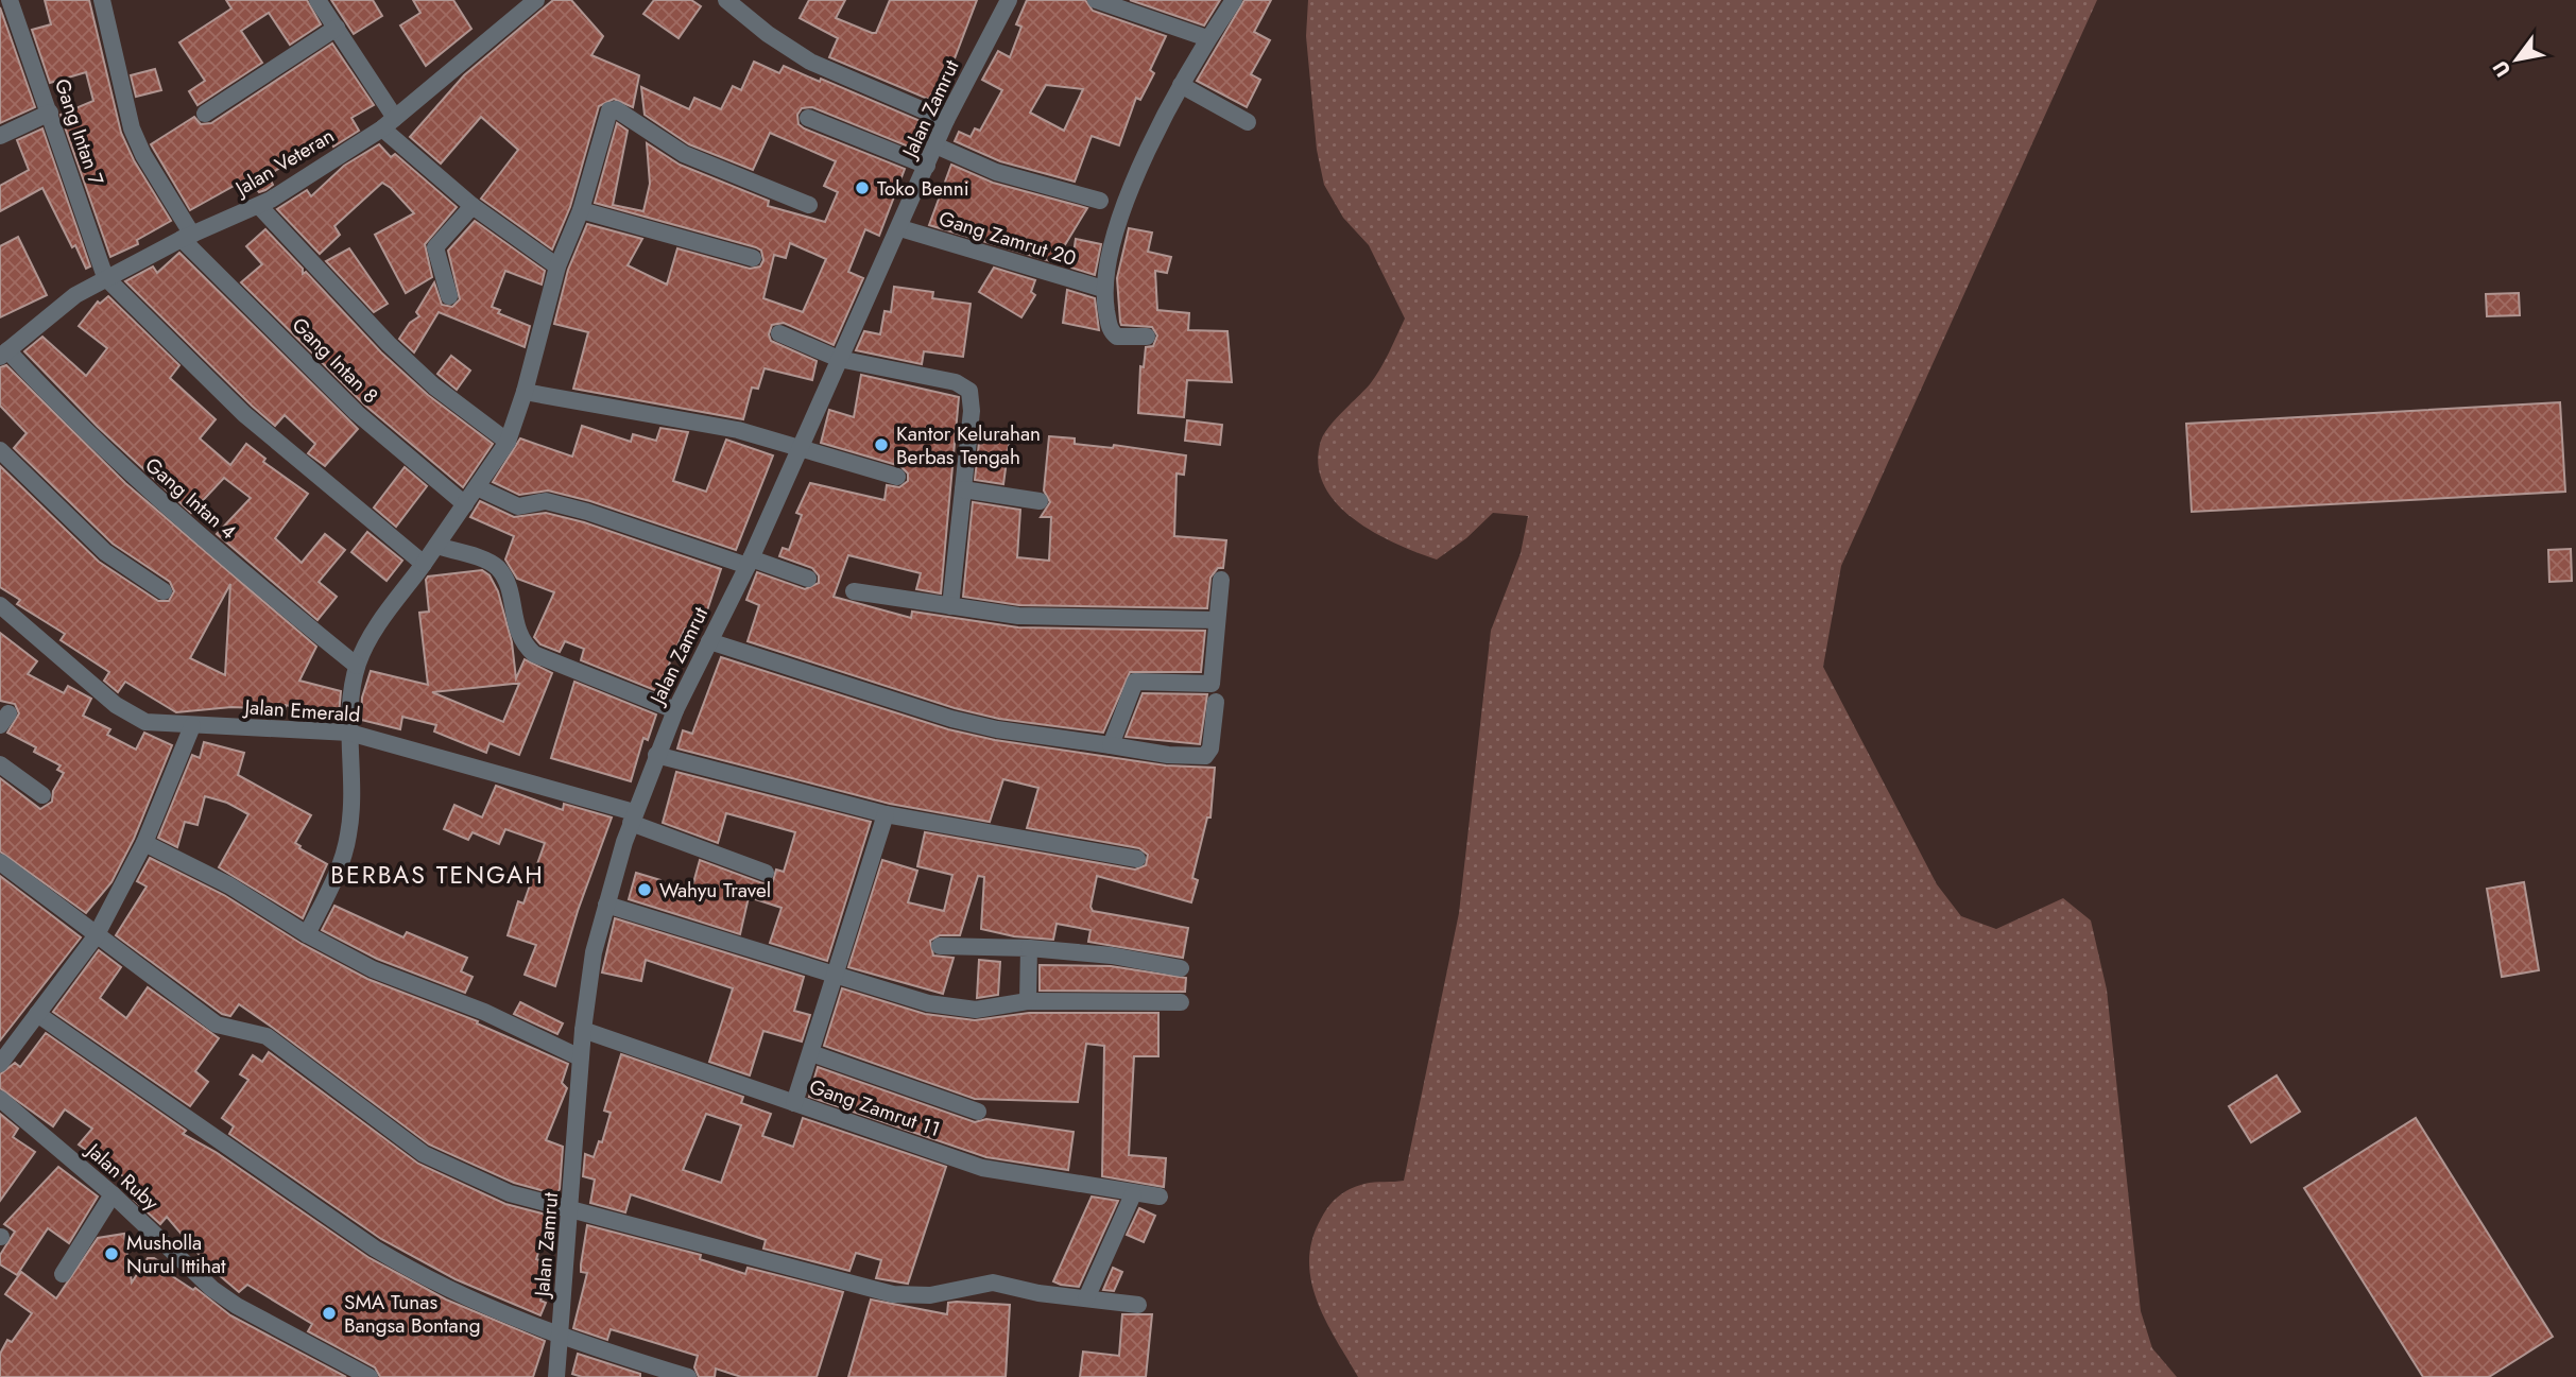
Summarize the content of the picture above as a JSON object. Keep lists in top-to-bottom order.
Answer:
{
  "streets": {
    "street": [
      "Jalan Zamrut",
      "Gang Intan 7",
      "Jalan Veteran",
      "Gang Zamrut 20",
      "Gang Intan 8",
      "Gang Intan 4",
      "Jalan Emerald",
      "Gang Zamrut 11",
      "Jalan Ruby"
    ]
  },
  "crossings": [
    ["Jalan Zamrut", "Gang Zamrut 20"],
    ["Jalan Zamrut", "Jalan Emerald"],
    ["Jalan Zamrut", "Gang Zamrut 11"],
    ["Gang Intan 7", "Jalan Veteran"],
    ["Jalan Veteran", "Gang Intan 8"],
    ["Jalan Veteran", "Gang Intan 4"]
  ],
  "districts": ["BERBAS TENGAH"],
  "places": [
    "Toko Benni",
    "Kantor Kelurahan Berbas Tengah",
    "Wahyu Travel",
    "Musholla Nurul Ittihat",
    "SMA Tunas Bangsa Bontang"
  ],
  "north": "bottom left"
}
